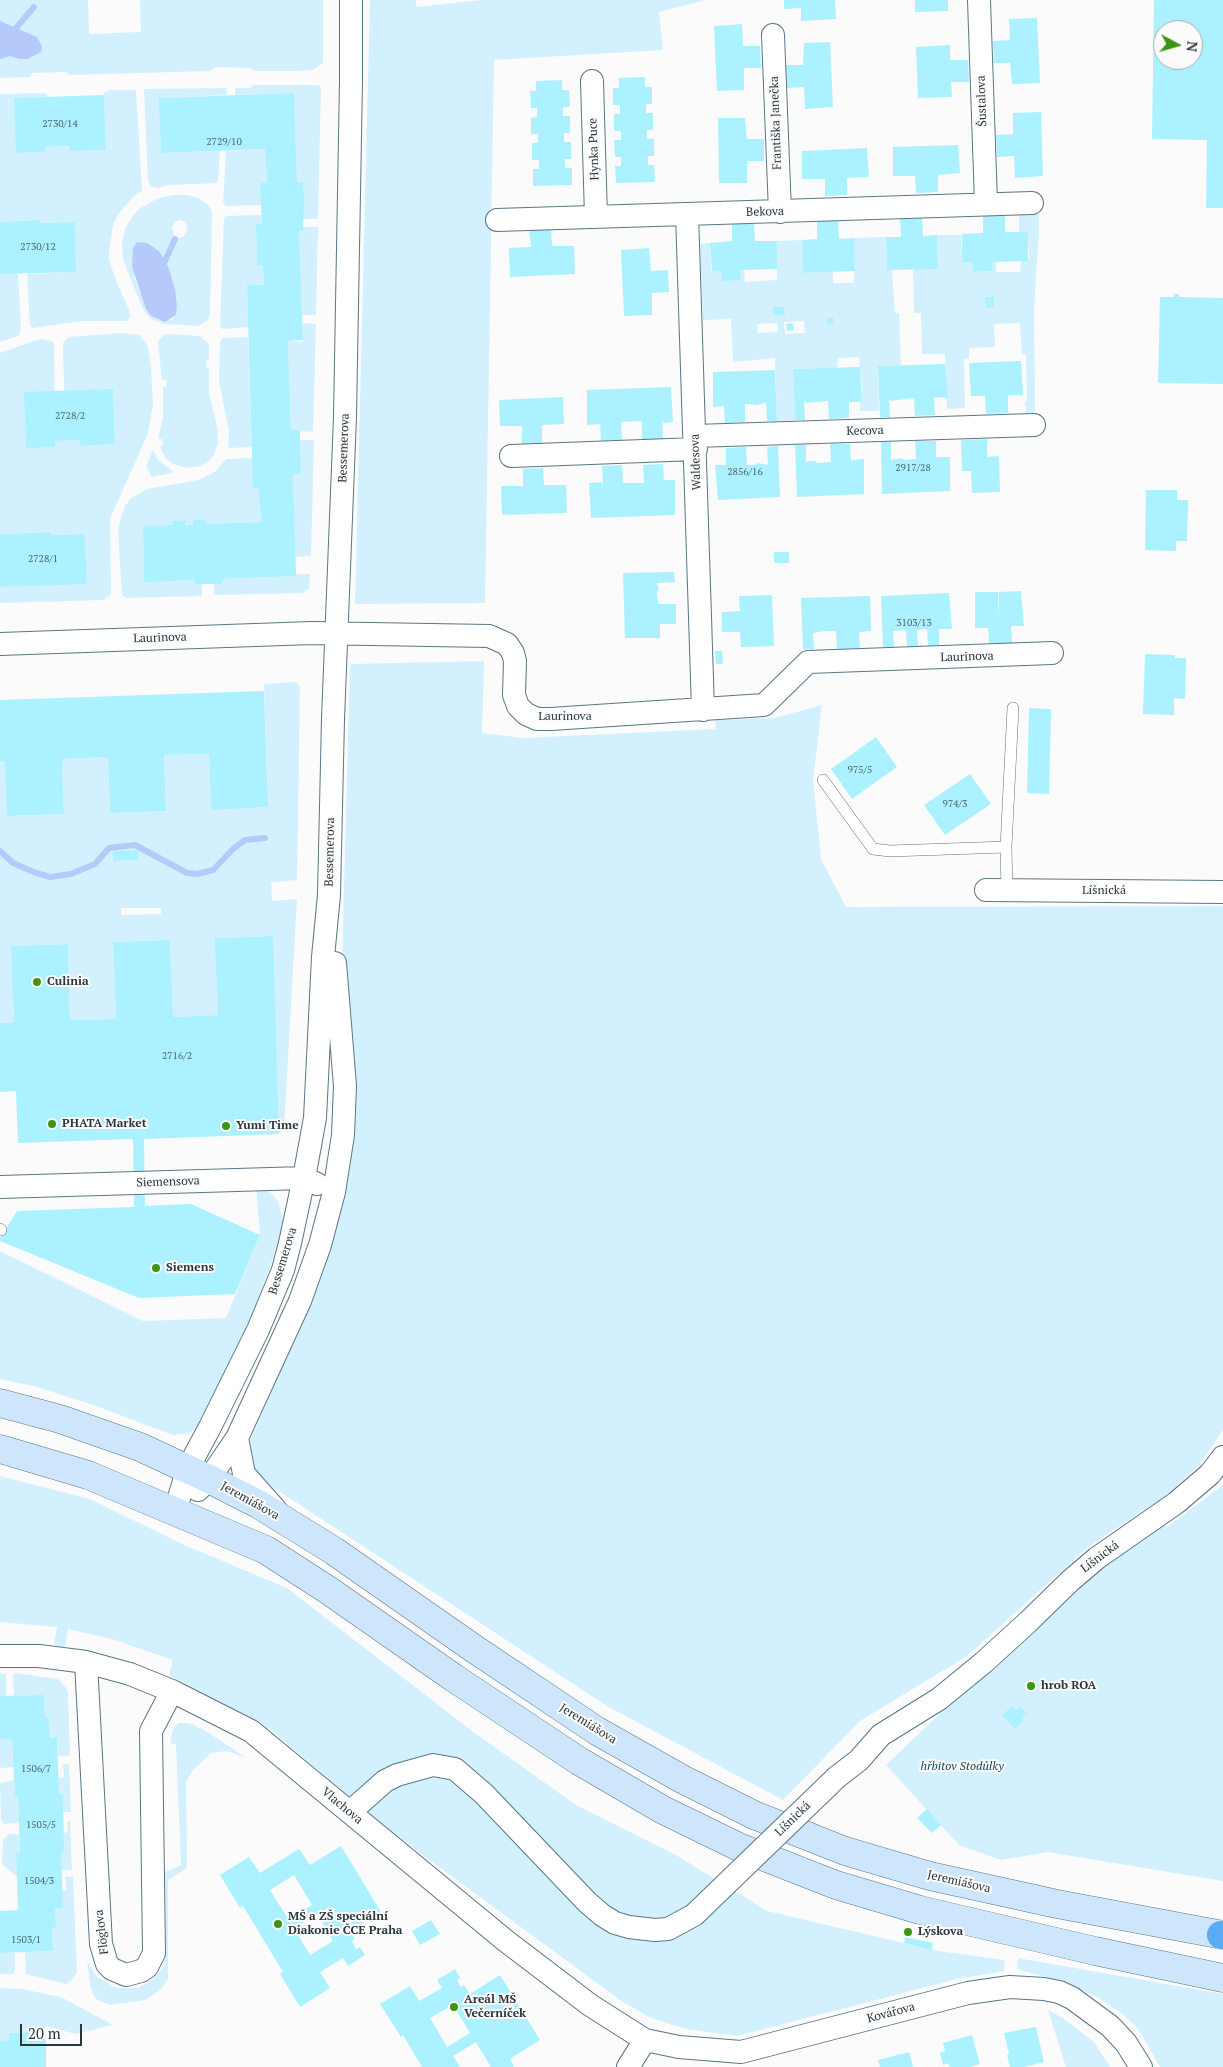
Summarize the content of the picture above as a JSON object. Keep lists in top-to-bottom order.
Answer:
{
  "streets": {
    "main road": ["Jeremiášova"],
    "street": [
      "Šustalova",
      "Františka Janečka",
      "Hynka Puce",
      "Bekova",
      "Kecova",
      "Bessemerova",
      "Waldesova",
      "Laurinova",
      "Líšnická",
      "Siemensova",
      "Vlachova",
      "Flöglova",
      "Kovářova"
    ]
  },
  "crossings": [
    ["Šustalova", "Bekova"],
    ["Františka Janečka", "Bekova"],
    ["Hynka Puce", "Bekova"],
    ["Bekova", "Waldesova"],
    ["Kecova", "Waldesova"],
    ["Bessemerova", "Laurinova"],
    ["Bessemerova", "Siemensova"],
    ["Bessemerova", "Jeremiášova"],
    ["Waldesova", "Laurinova"],
    ["Líšnická", "Vlachova"],
    ["Vlachova", "Flöglova"],
    ["Vlachova", "Kovářova"]
  ],
  "parks": ["hřbitov Stodůlky"],
  "places": [
    "Culinia",
    "PHATA Market",
    "Yumi Time",
    "Siemens",
    "hrob ROA",
    "MŠ a ZŠ speciální Diakonie ČCE Praha",
    "Lýskova",
    "Areál MŠ Večerníček"
  ],
  "house_numbers": [
    "2730/14",
    "2729/10",
    "2730/12",
    "2728/2",
    "2917/28",
    "2856/16",
    "2728/1",
    "3103/13",
    "975/5",
    "974/3",
    "2716/2",
    "1506/7",
    "1505/5",
    "1504/3",
    "1503/1"
  ],
  "scale_bar": "20 m",
  "north": "right"
}
